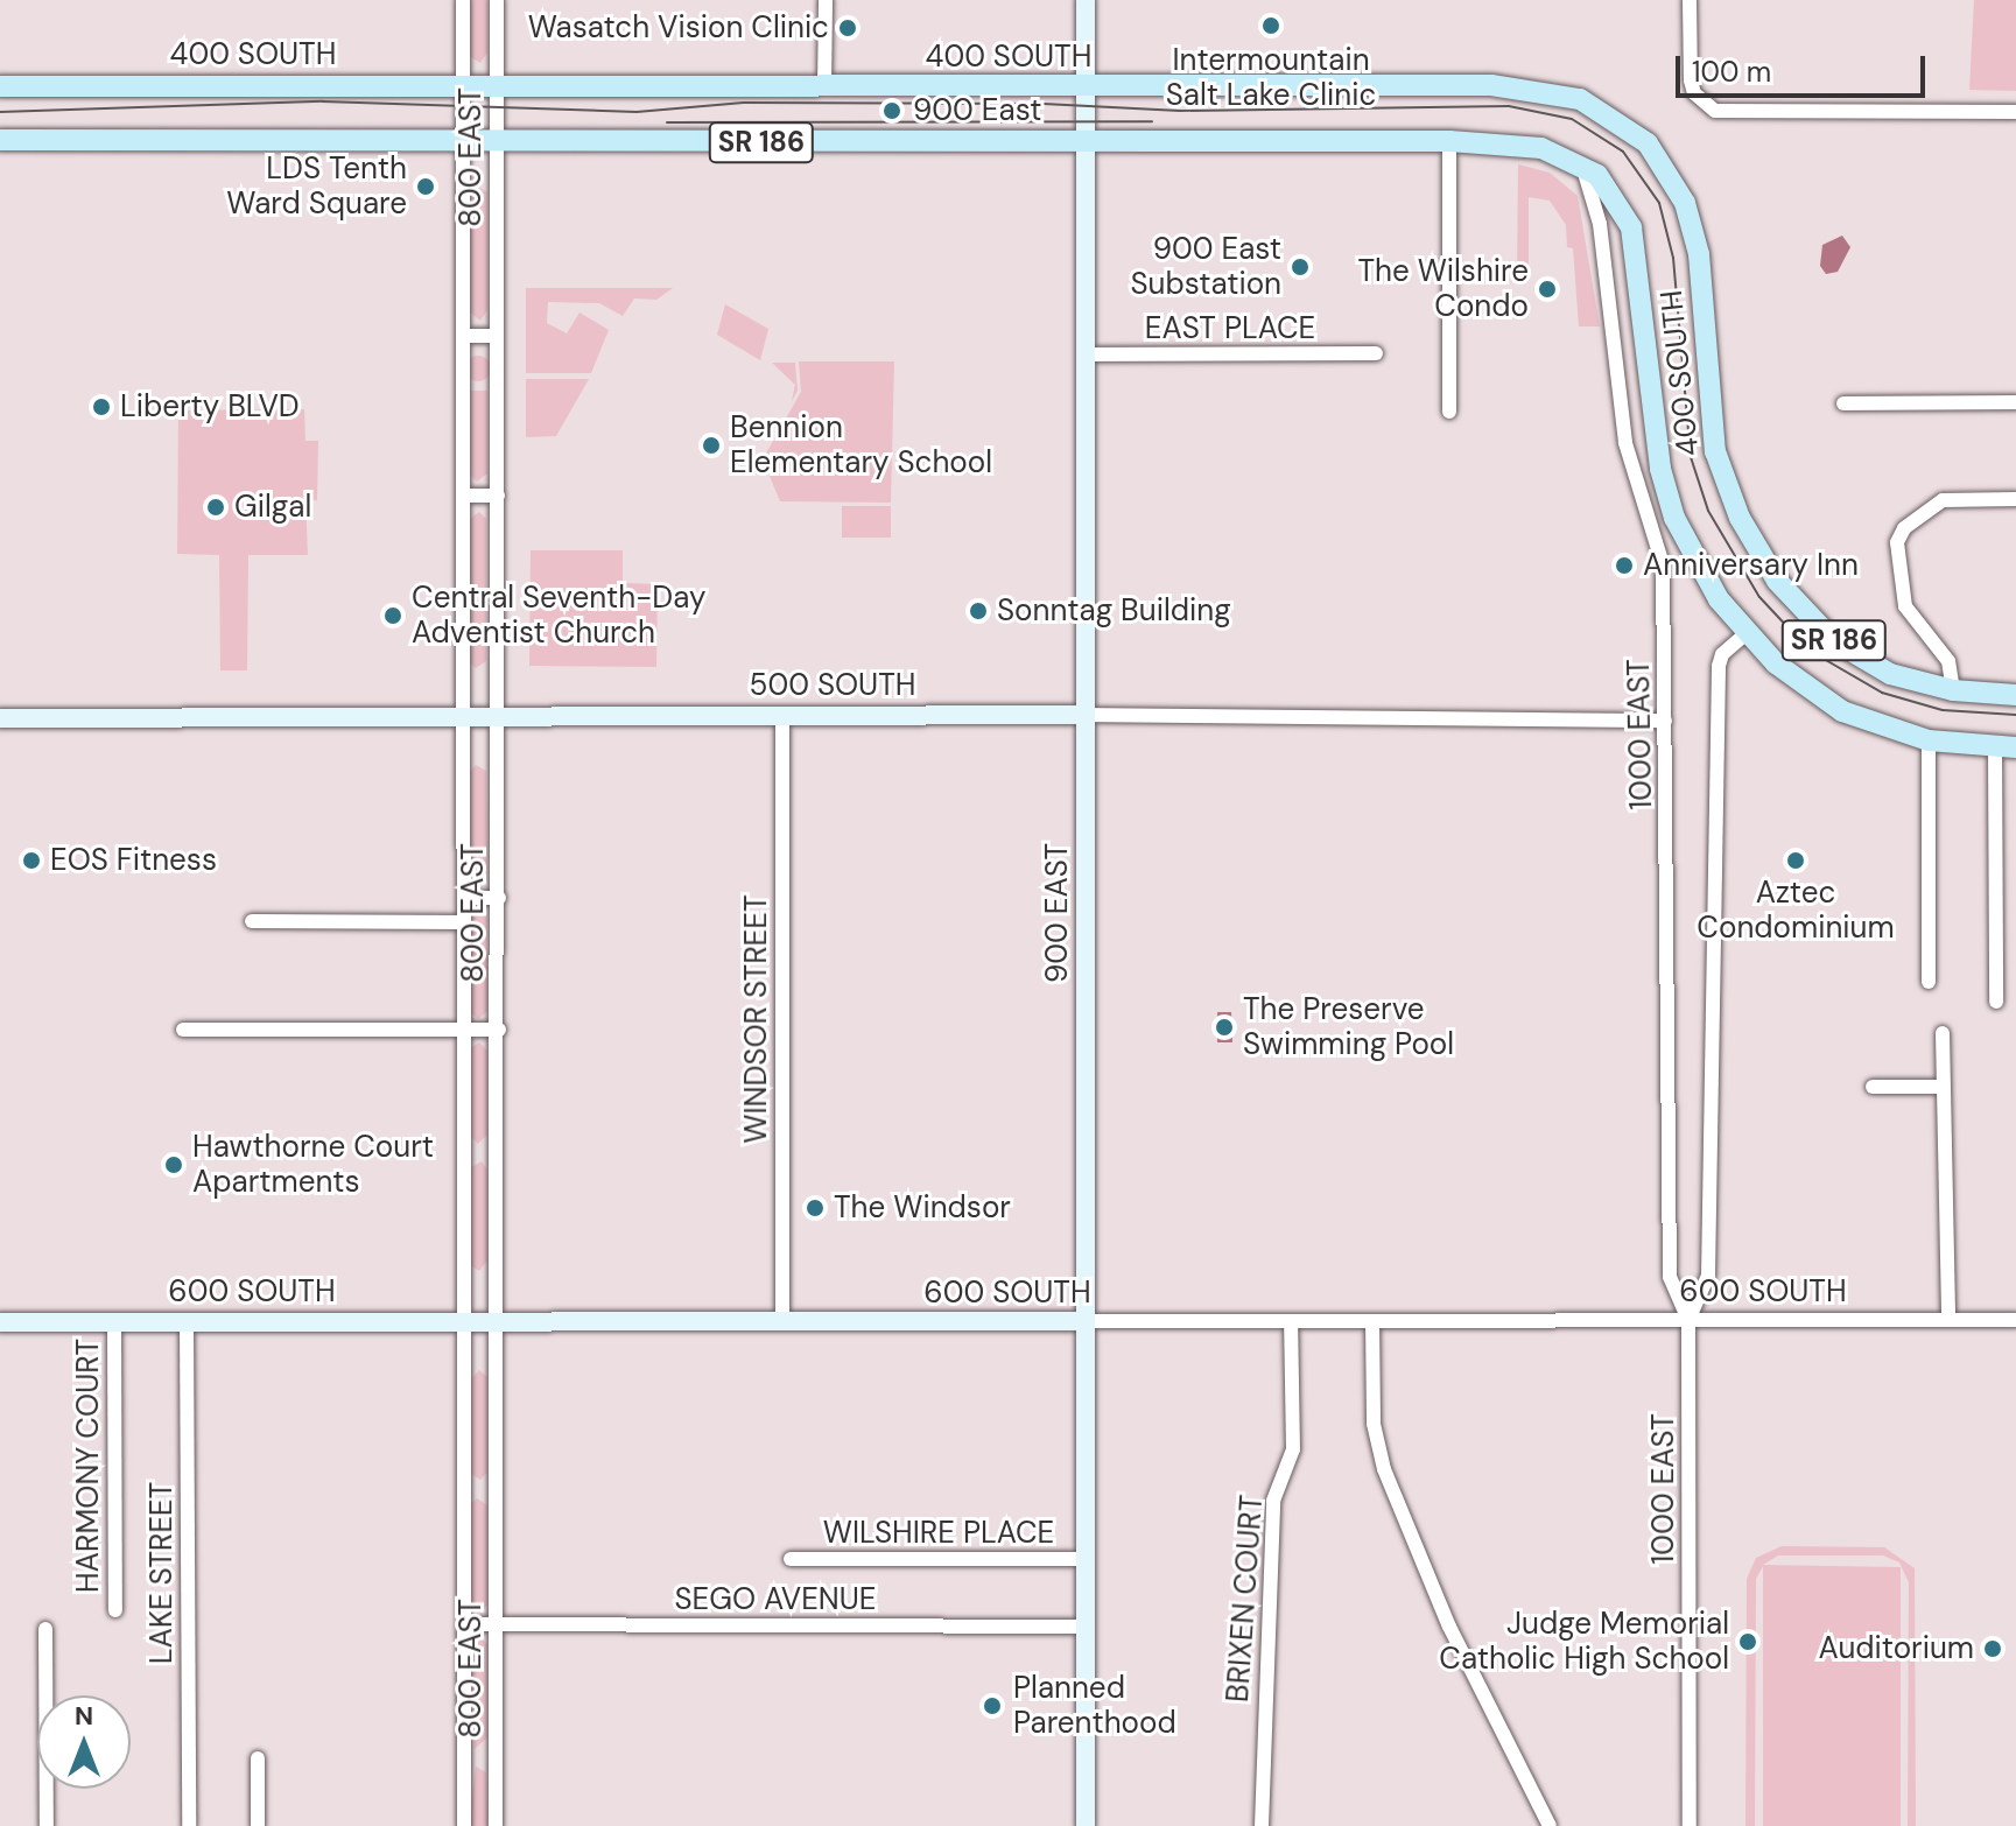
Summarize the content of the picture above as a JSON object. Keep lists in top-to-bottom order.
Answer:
{
  "streets": {
    "main road": ["400 SOUTH", "SR 186"],
    "street": [
      "800 EAST",
      "EAST PLACE",
      "500 SOUTH",
      "1000 EAST",
      "900 EAST",
      "WINDSOR STREET",
      "600 SOUTH",
      "HARMONY COURT",
      "WILSHIRE PLACE",
      "LAKE STREET",
      "BRIXEN COURT",
      "SEGO AVENUE"
    ]
  },
  "crossings": [
    ["400 SOUTH", "SR 186"],
    ["400 SOUTH", "800 EAST"],
    ["400 SOUTH", "1000 EAST"],
    ["400 SOUTH", "900 EAST"],
    ["SR 186", "1000 EAST"],
    ["800 EAST", "500 SOUTH"],
    ["800 EAST", "600 SOUTH"],
    ["800 EAST", "SEGO AVENUE"],
    ["EAST PLACE", "900 EAST"],
    ["500 SOUTH", "1000 EAST"],
    ["500 SOUTH", "900 EAST"],
    ["500 SOUTH", "WINDSOR STREET"],
    ["1000 EAST", "600 SOUTH"],
    ["900 EAST", "600 SOUTH"],
    ["900 EAST", "WILSHIRE PLACE"],
    ["900 EAST", "SEGO AVENUE"],
    ["WINDSOR STREET", "600 SOUTH"],
    ["600 SOUTH", "HARMONY COURT"],
    ["600 SOUTH", "LAKE STREET"],
    ["600 SOUTH", "BRIXEN COURT"]
  ],
  "places": [
    "Intermountain Salt Lake Clinic",
    "Wasatch Vision Clinic",
    "900 East",
    "LDS Tenth Ward Square",
    "900 East Substation",
    "The Wilshire Condo",
    "Liberty BLVD",
    "Bennion Elementary School",
    "Gilgal",
    "Anniversary Inn",
    "Sonntag Building",
    "Central Seventh-Day Adventist Church",
    "EOS Fitness",
    "Aztec Condominium",
    "The Preserve Swimming Pool",
    "Hawthorne Court Apartments",
    "The Windsor",
    "Judge Memorial Catholic High School",
    "Auditorium",
    "Planned Parenthood"
  ],
  "scale_bar": "100 m",
  "north": "top"
}
